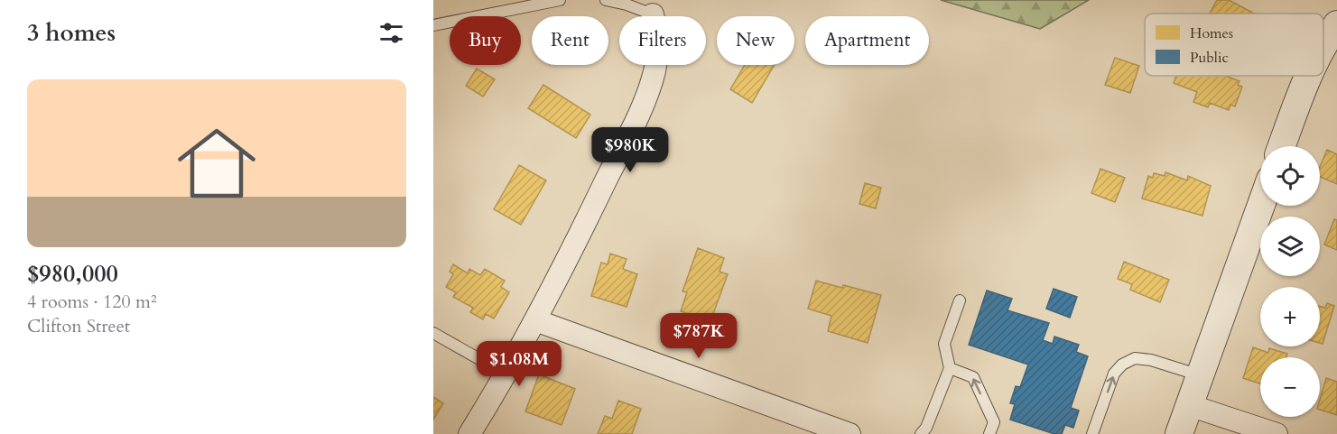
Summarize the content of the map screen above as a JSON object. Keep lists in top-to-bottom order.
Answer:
{
  "legend": ["Homes", "Public"],
  "page": {
    "heading": "3 homes",
    "chip": [
      "Buy",
      "Rent",
      "Filters",
      "New",
      "Apartment"
    ],
    "list": [
      {
        "name": "$980,000",
        "note": "4 rooms · 120 m² · Clifton Street"
      }
    ],
    "price": ["$980K", "$787K", "$1.08M"],
    "map_buttons": ["+", "−"]
  }
}
